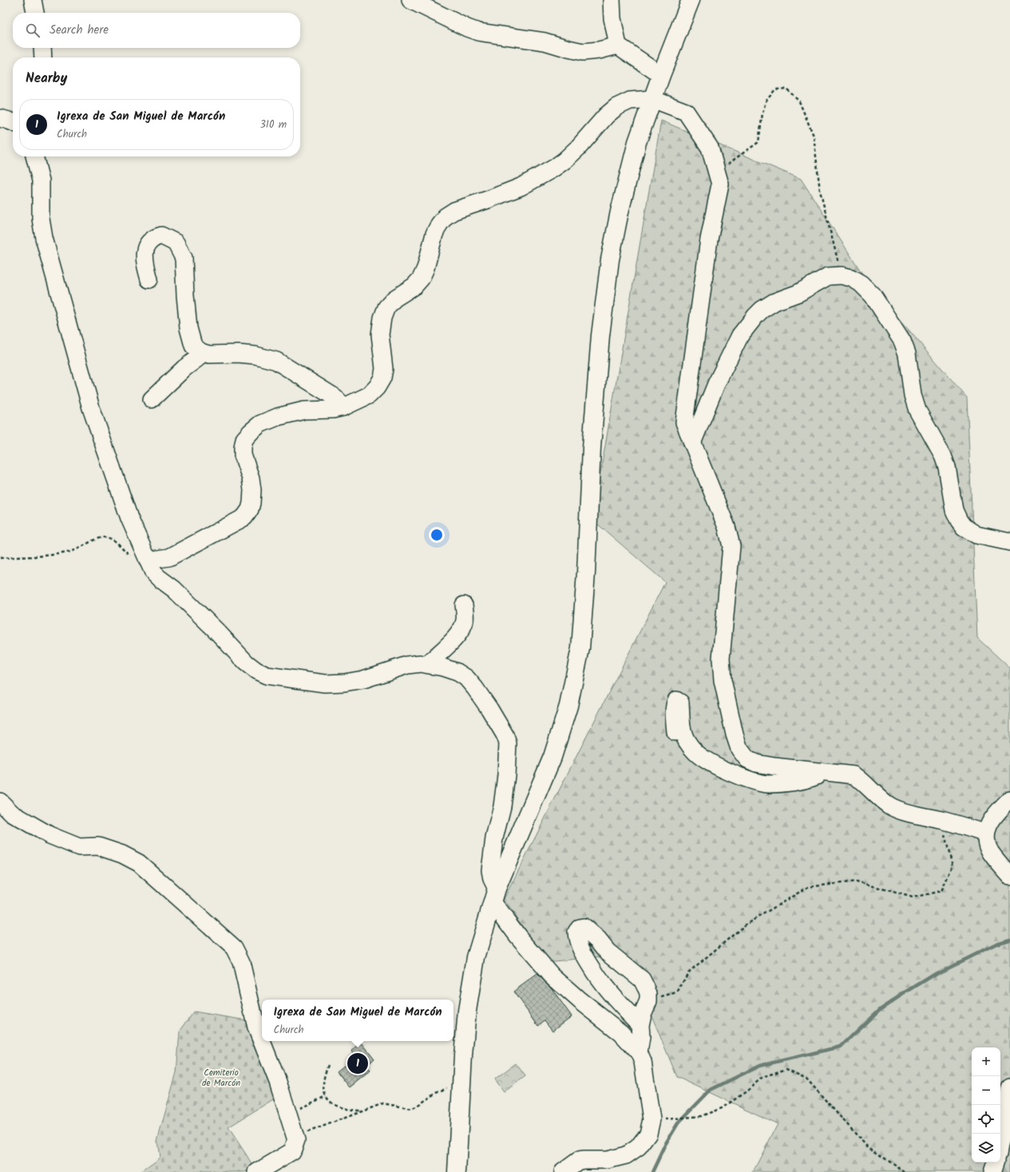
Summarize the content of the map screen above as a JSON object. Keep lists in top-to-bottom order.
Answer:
{
  "parks": ["Cemiterio de Marcón"],
  "page": {
    "search": "Search here",
    "heading": "Nearby",
    "list": [
      {
        "mark": "1",
        "name": "Igrexa de San Miguel de Marcón",
        "note": "Church",
        "value": "310 m"
      }
    ],
    "popup": ["Igrexa de San Miguel de Marcón", "Church"],
    "map_buttons": ["+", "−"],
    "pins": "1"
  }
}
